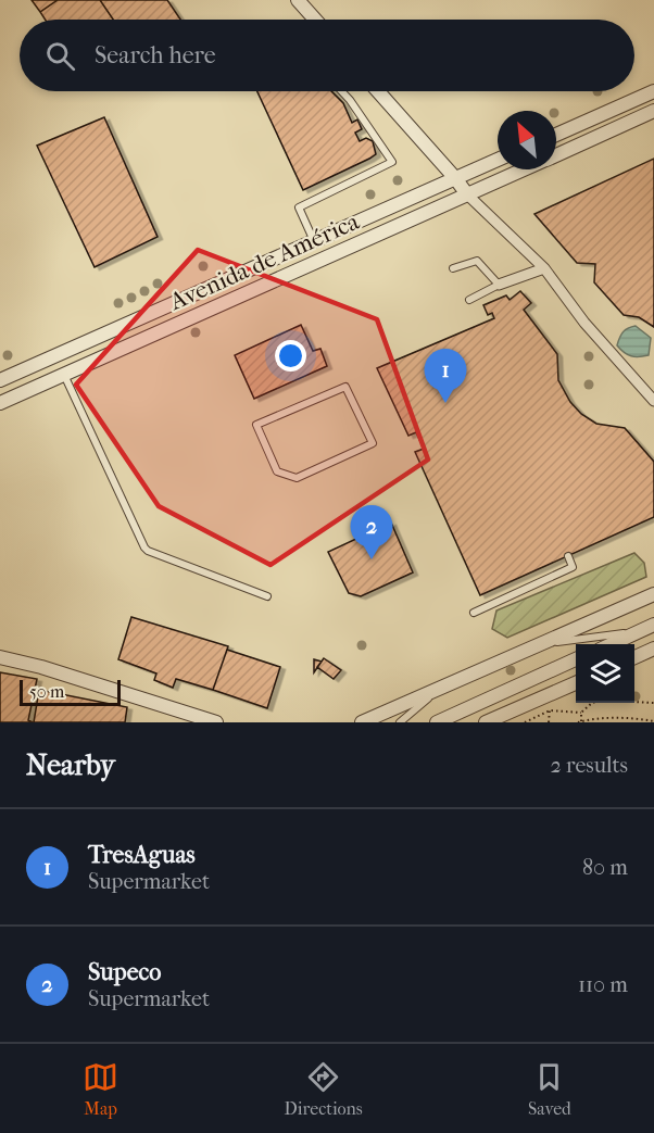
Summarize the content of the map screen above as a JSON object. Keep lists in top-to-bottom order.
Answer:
{
  "streets": {
    "street": ["Avenida de América"]
  },
  "scale_bar": "50 m",
  "north": "top left",
  "page": {
    "search": "Search here",
    "pins": ["1", "2"],
    "scale": "50 m",
    "heading": ["Nearby", "2 results"],
    "list": [
      {
        "mark": "1",
        "name": "TresAguas",
        "note": "Supermarket",
        "value": "80 m"
      },
      {
        "mark": "2",
        "name": "Supeco",
        "note": "Supermarket",
        "value": "110 m"
      }
    ],
    "nav": ["Map", "Directions", "Saved"]
  }
}
